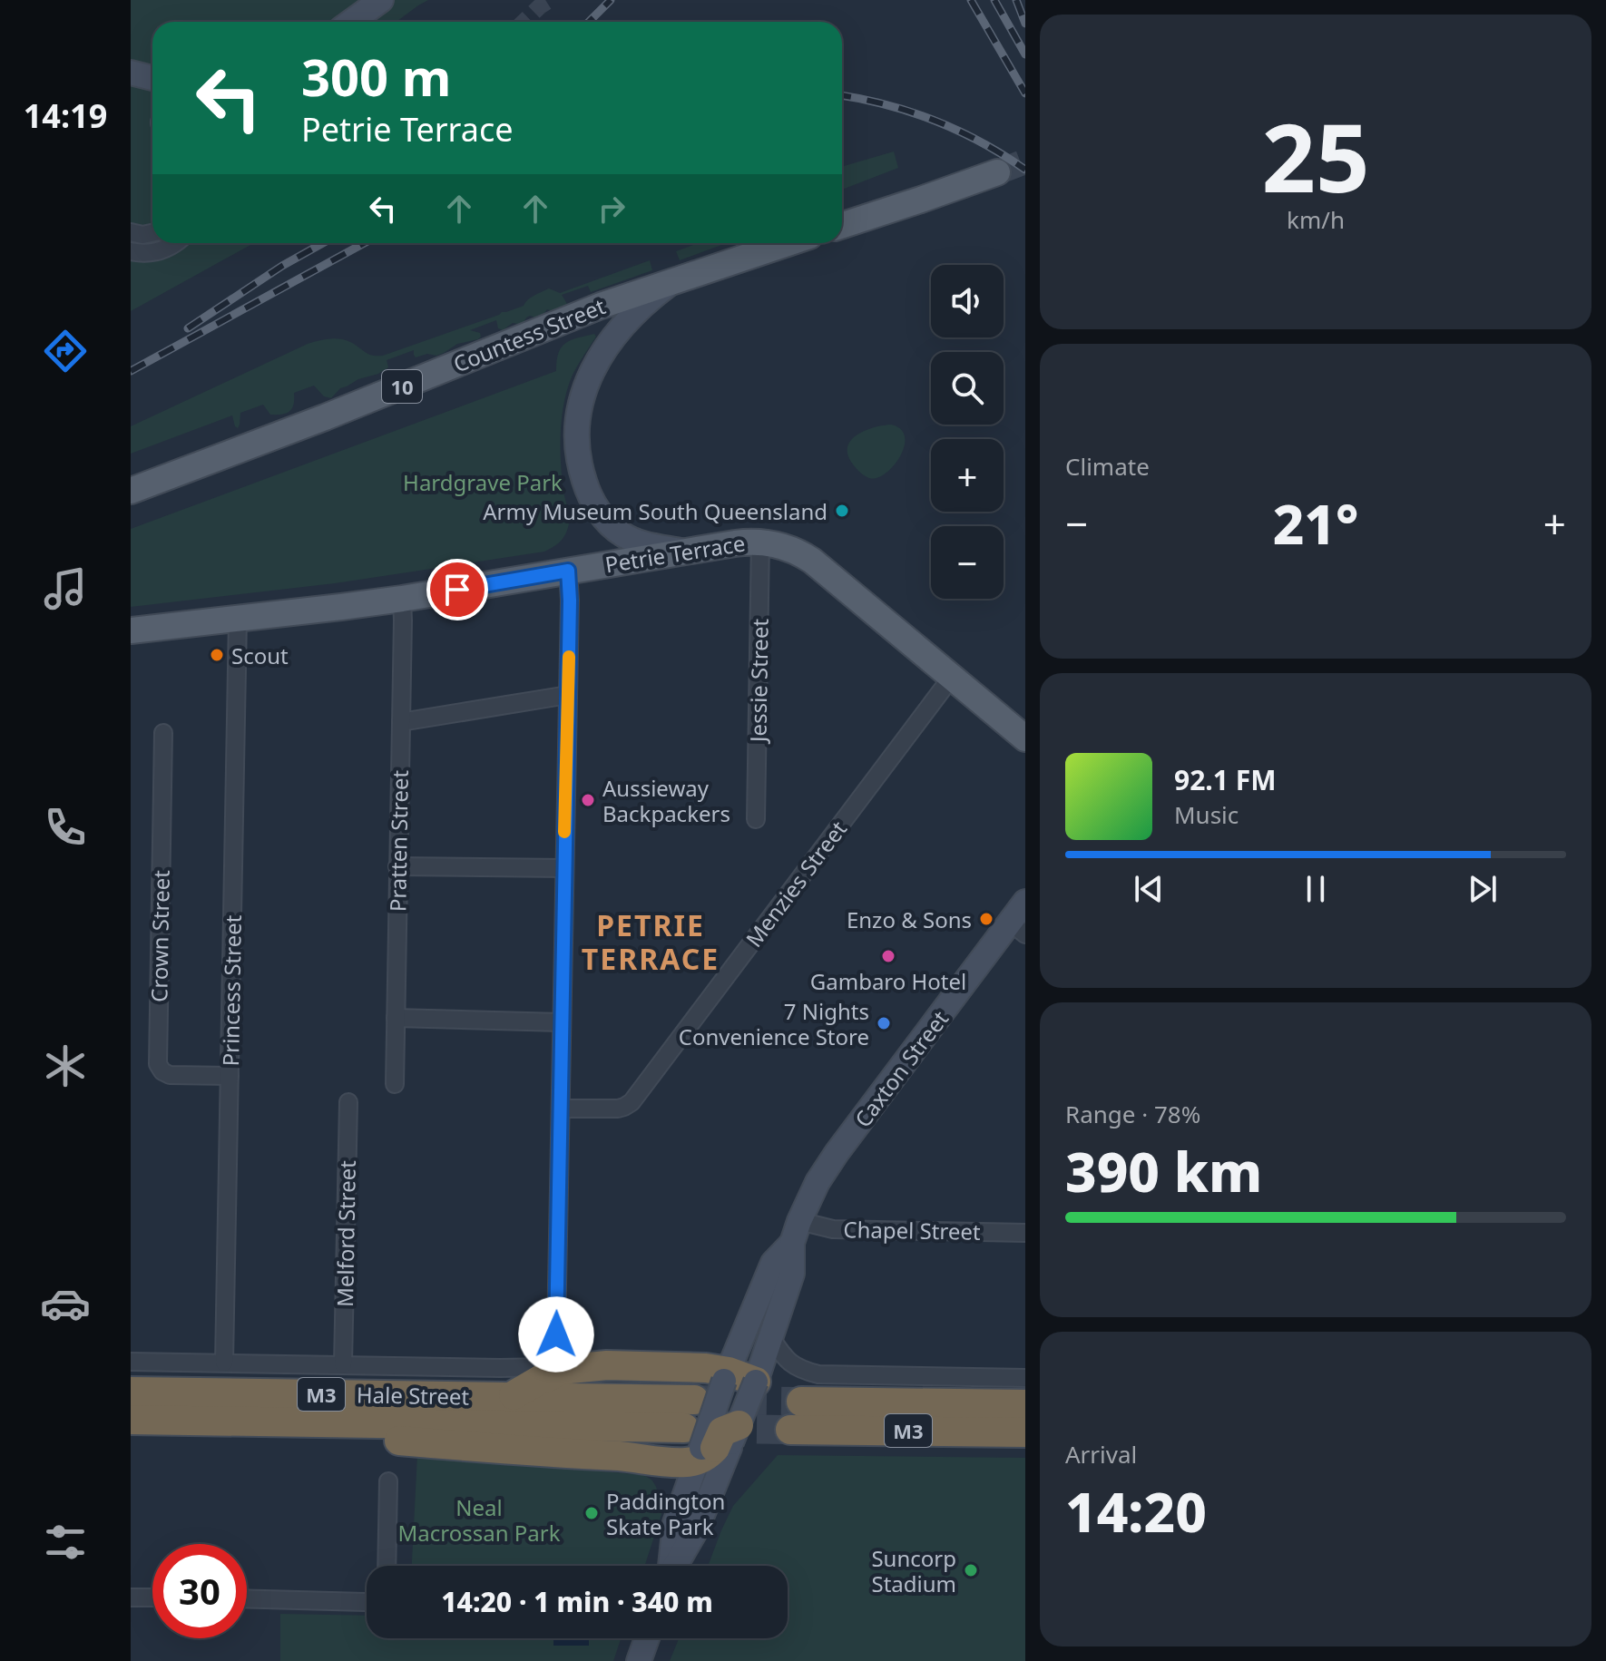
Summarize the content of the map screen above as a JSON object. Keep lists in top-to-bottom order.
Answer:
{
  "streets": {
    "highway": ["M3", "Hale Street"],
    "main road": [
      "Countess Street",
      "10",
      "Petrie Terrace",
      "Caxton Street"
    ],
    "street": [
      "Jessie Street",
      "Pratten Street",
      "Menzies Street",
      "Crown Street",
      "Princess Street",
      "Chapel Street",
      "Melford Street"
    ]
  },
  "crossings": [
    ["Petrie Terrace", "Jessie Street"],
    ["Petrie Terrace", "Pratten Street"],
    ["Petrie Terrace", "Menzies Street"],
    ["Petrie Terrace", "Princess Street"],
    ["Crown Street", "Princess Street"],
    ["Princess Street", "Hale Street"],
    ["Caxton Street", "Chapel Street"],
    ["Caxton Street", "Hale Street"],
    ["Melford Street", "Hale Street"]
  ],
  "districts": ["PETRIE TERRACE"],
  "parks": ["Hardgrave Park", "Neal Macrossan Park"],
  "places": [
    "Army Museum South Queensland",
    "Scout",
    "Aussieway Backpackers",
    "Enzo & Sons",
    "Gambaro Hotel",
    "7 Nights Convenience Store",
    "Paddington Skate Park",
    "Suncorp Stadium"
  ],
  "page": {
    "tabs": "14:19",
    "tile": [
      ["25", "km/h"],
      "Climate",
      ["Range · 78%", "390 km"],
      ["Arrival", "14:20"]
    ],
    "turn": ["300 m", "Petrie Terrace"],
    "map_buttons": ["+", "−"],
    "heat": ["−", "21°", "+"],
    "song": ["92.1 FM", "Music"],
    "limit": "30",
    "trip": "14:20 · 1 min · 340 m"
  }
}
